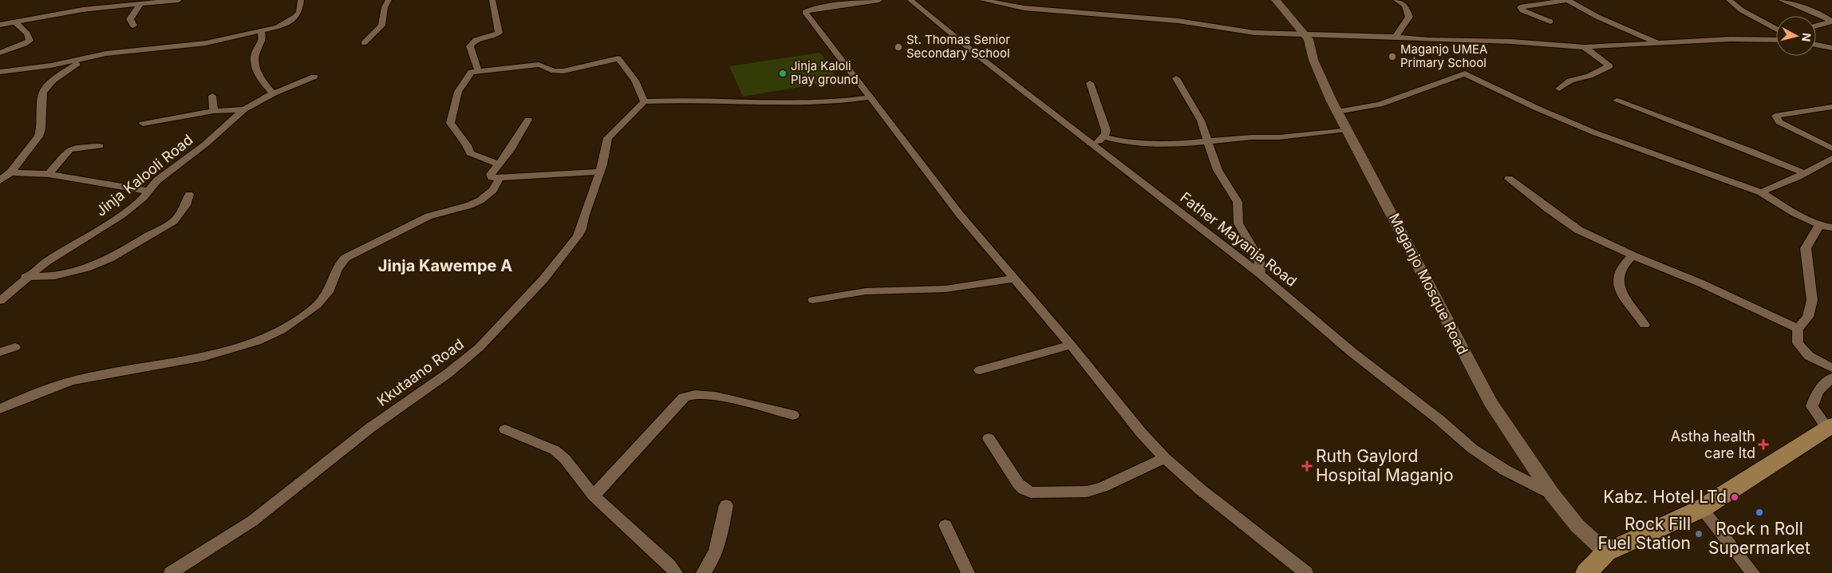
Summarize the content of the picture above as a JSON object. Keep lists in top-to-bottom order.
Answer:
{
  "streets": {
    "street": [
      "Jinja Kalooli Road",
      "Father Mayanja Road",
      "Maganjo Mosque Road",
      "Kkutaano Road"
    ]
  },
  "crossings": [
    ["Father Mayanja Road", "Maganjo Mosque Road"]
  ],
  "districts": ["Jinja Kawempe A"],
  "places": {
    "other": [
      "St. Thomas Senior Secondary School",
      "Maganjo UMEA Primary School",
      "Jinja Kaloli Play ground",
      "Kabz. Hotel LTd",
      "Rock n Roll Supermarket",
      "Rock Fill Fuel Station"
    ],
    "health": ["Astha health care ltd", "Ruth Gaylord Hospital Maganjo"]
  },
  "north": "right"
}
